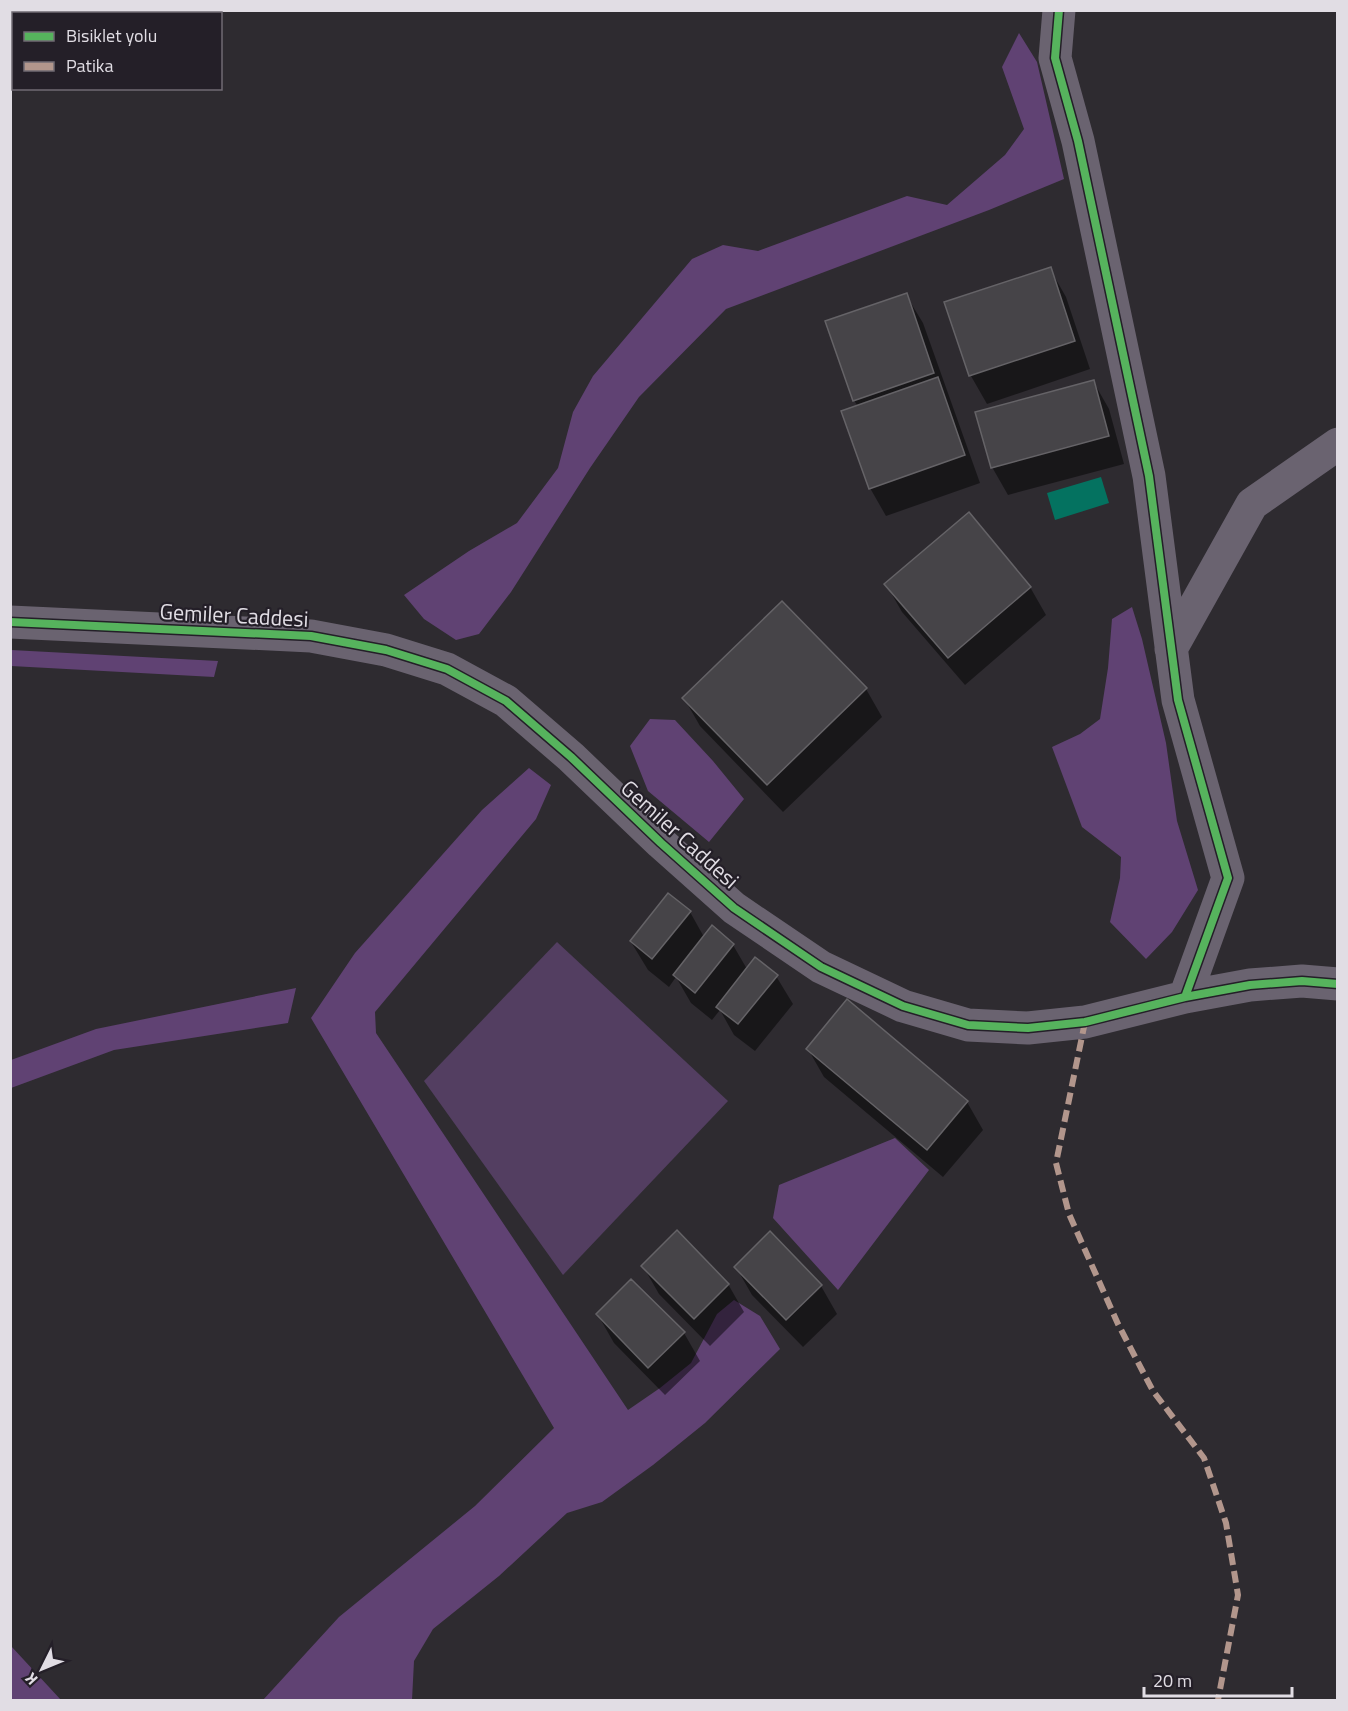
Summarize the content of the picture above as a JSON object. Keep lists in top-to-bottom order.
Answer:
{
  "streets": {
    "street": ["Gemiler Caddesi"]
  },
  "legend": ["Bisiklet yolu", "Patika"],
  "scale_bar": "20 m",
  "north": "bottom left"
}
